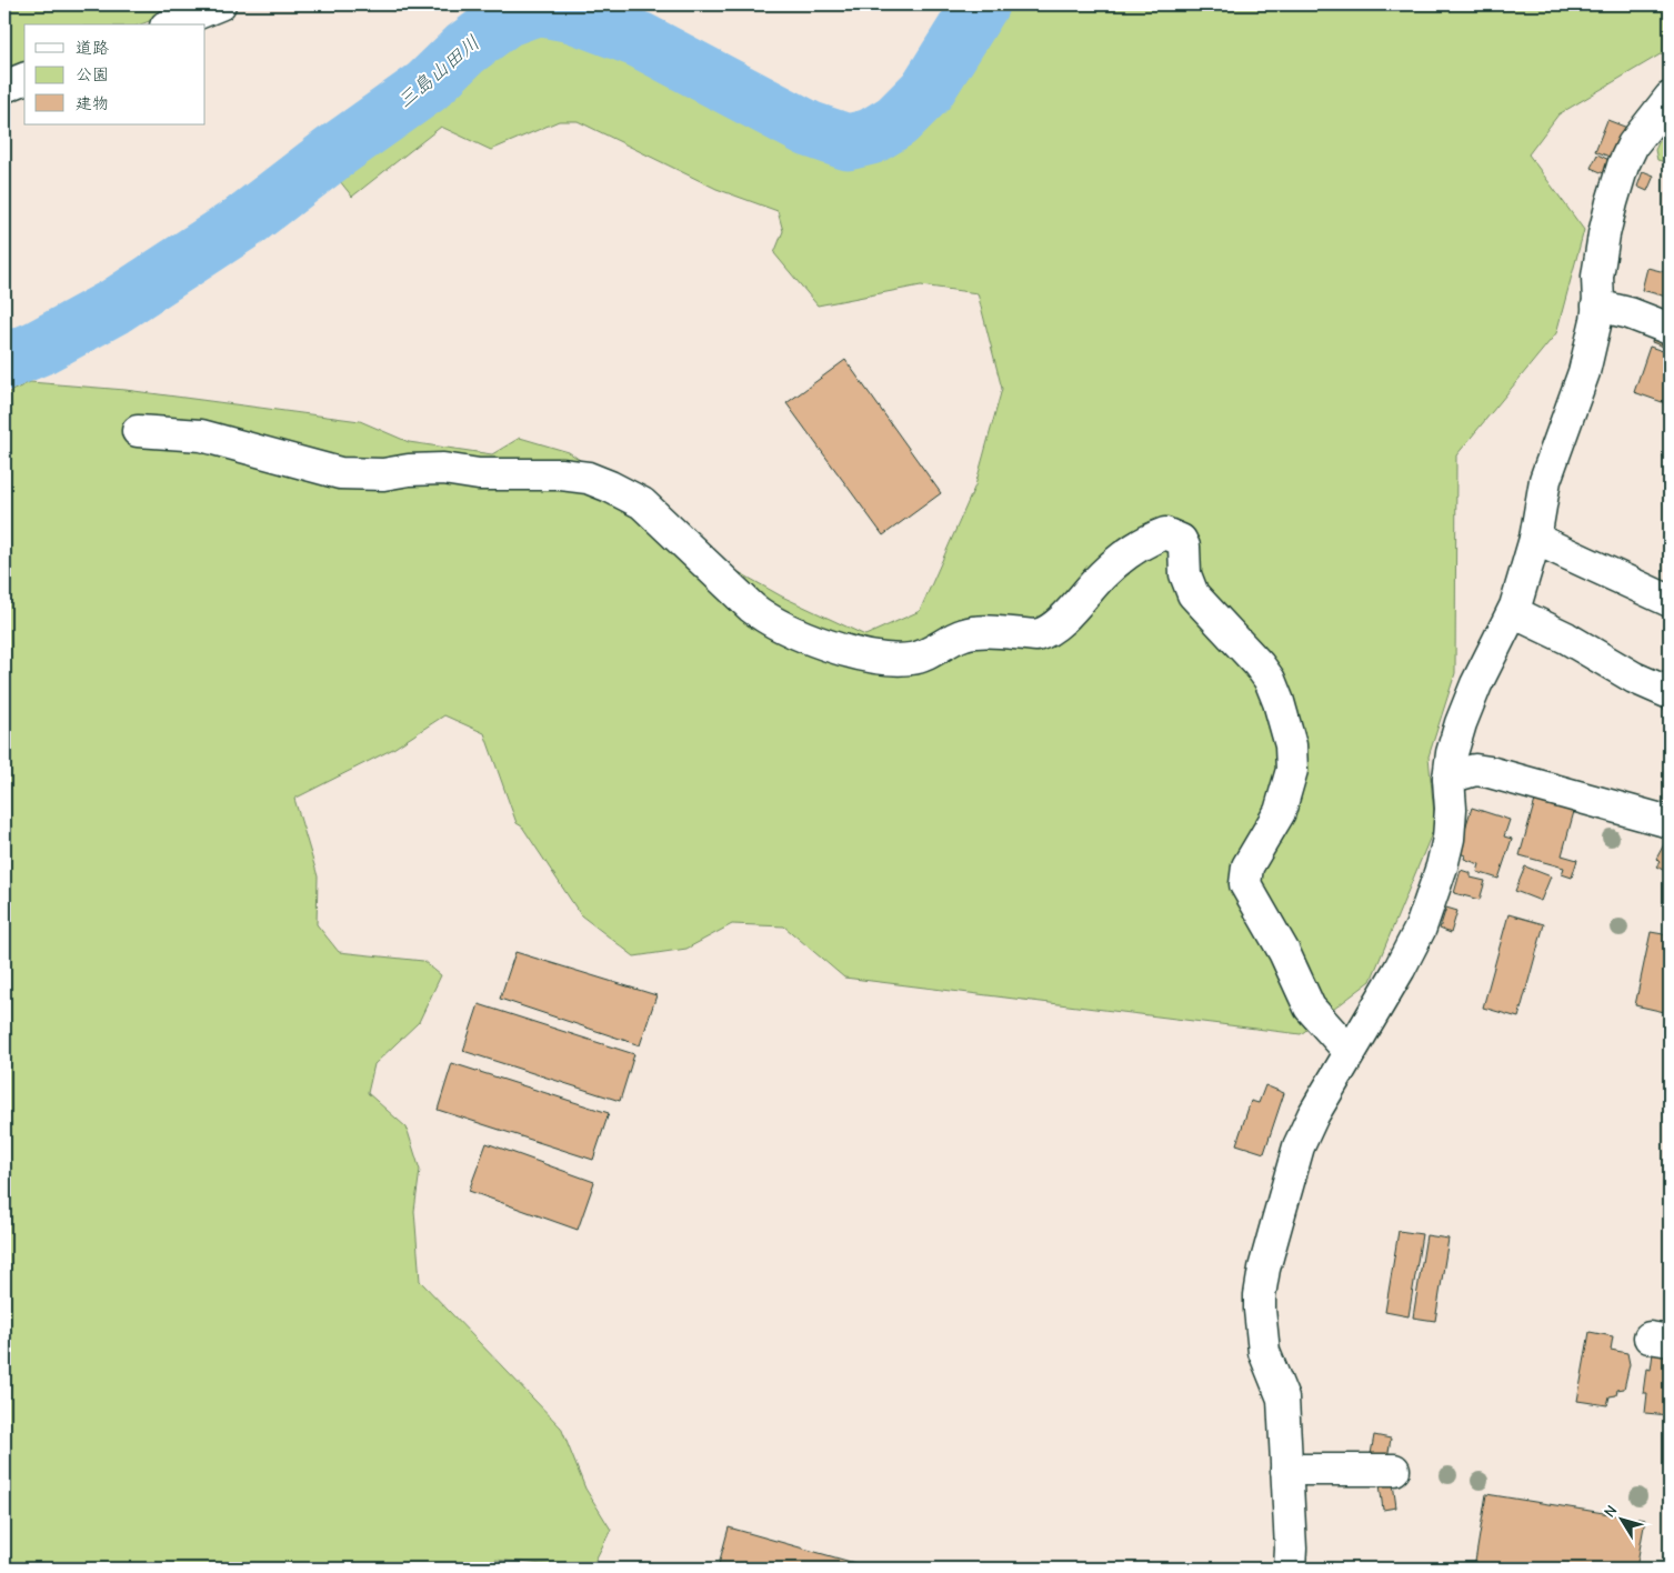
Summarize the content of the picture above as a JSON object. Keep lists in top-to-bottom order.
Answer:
{
  "water": ["三島山田川"],
  "legend": ["道路", "公園", "建物"],
  "north": "top left"
}
